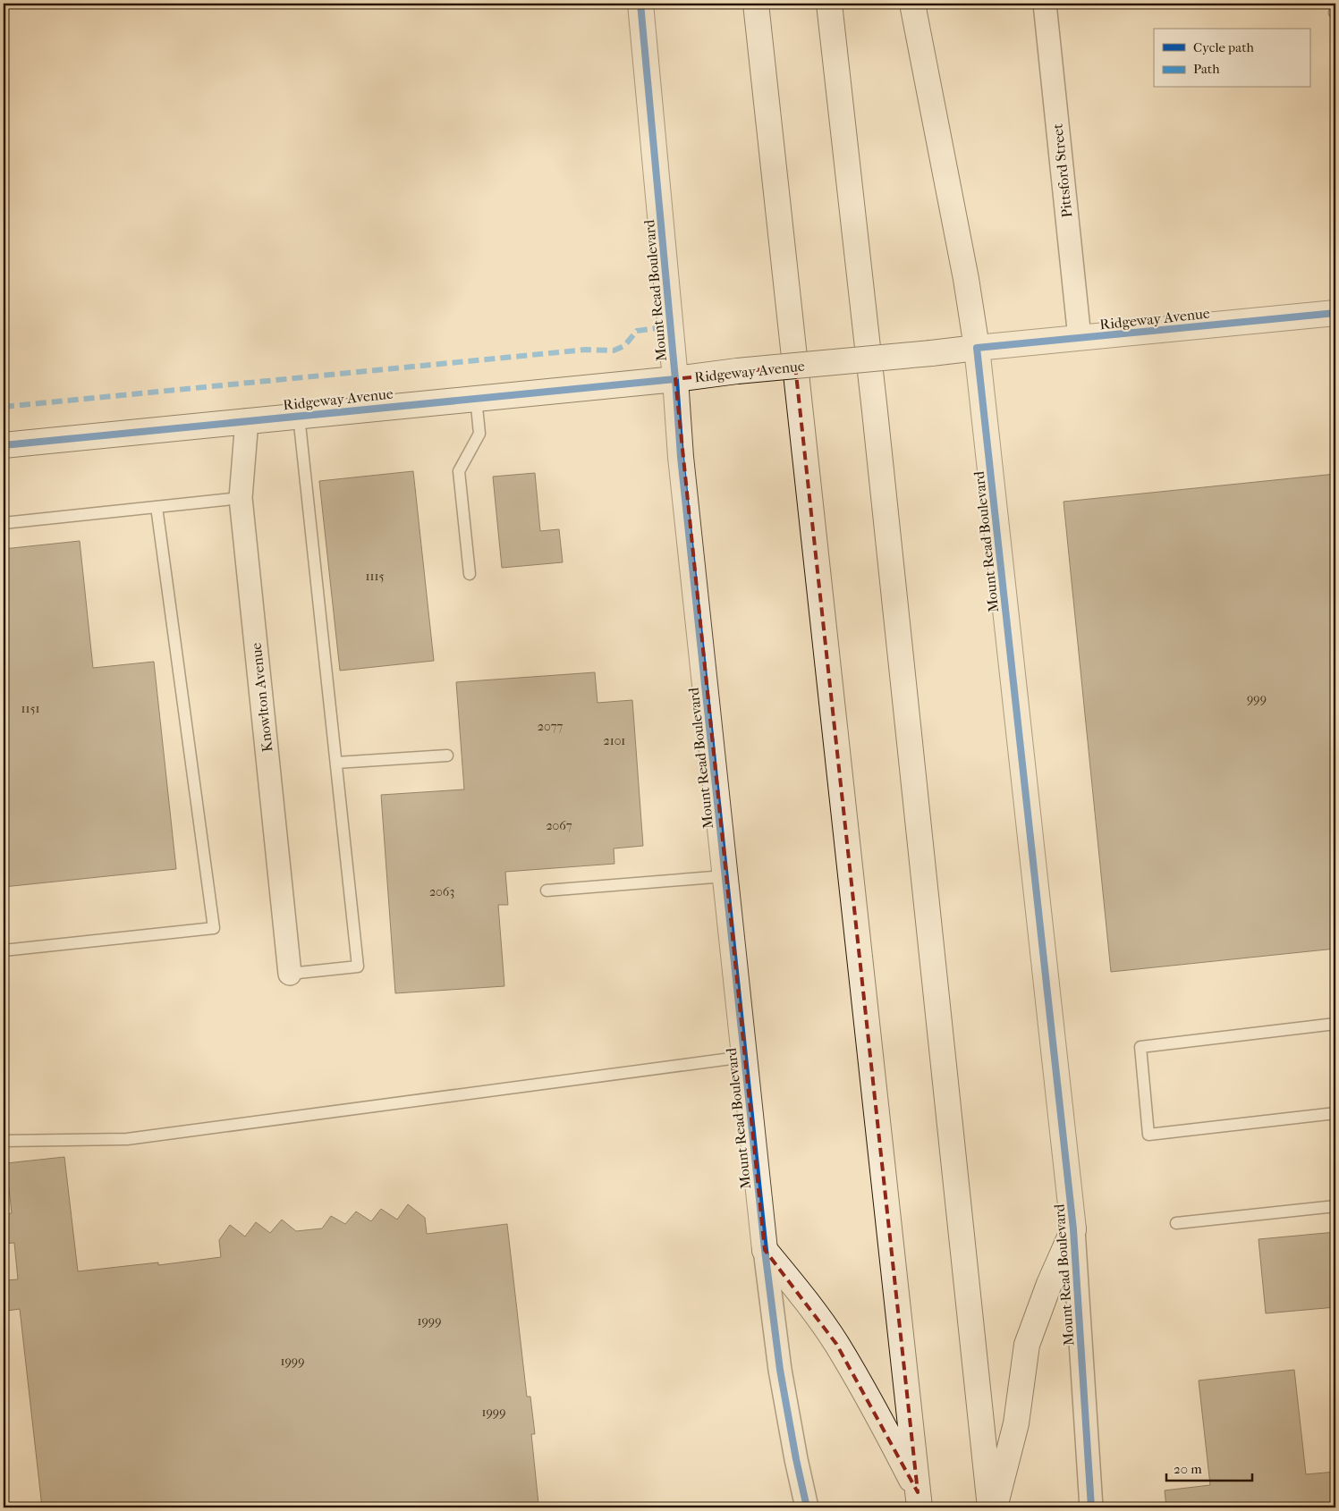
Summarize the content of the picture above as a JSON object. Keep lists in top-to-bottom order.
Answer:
{
  "streets": {
    "main road": ["Mount Read Boulevard", "Ridgeway Avenue"],
    "street": ["Pittsford Street", "Knowlton Avenue"]
  },
  "crossings": [
    ["Pittsford Street", "Ridgeway Avenue"],
    ["Mount Read Boulevard", "Ridgeway Avenue"],
    ["Ridgeway Avenue", "Knowlton Avenue"]
  ],
  "house_numbers": [
    "1115",
    "999",
    "1151",
    "2077",
    "2101",
    "2067",
    "2063",
    "1999",
    "1999",
    "1999"
  ],
  "legend": ["Cycle path", "Path"],
  "scale_bar": "20 m"
}
